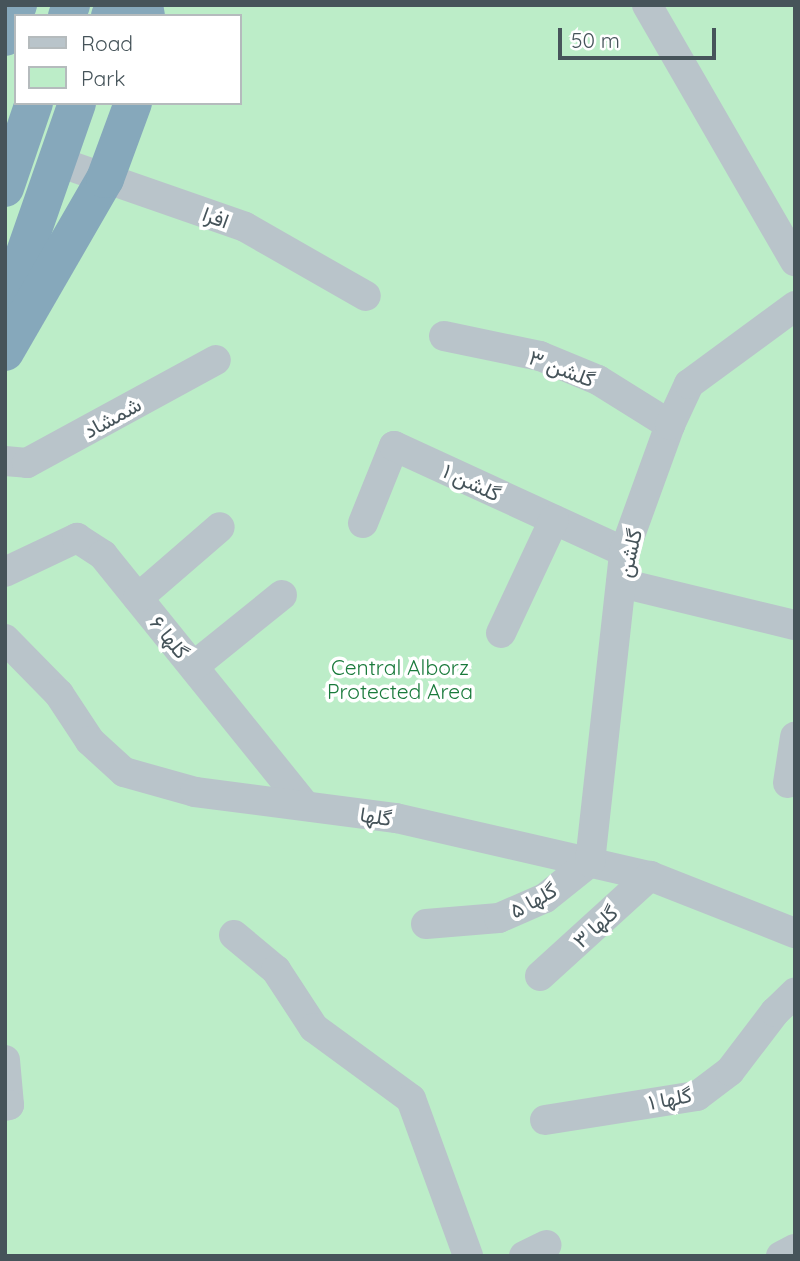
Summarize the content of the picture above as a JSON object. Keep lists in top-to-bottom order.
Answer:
{
  "streets": {
    "street": [
      "افرا",
      "گلشن ۳",
      "شمشاد",
      "گلشن ۱",
      "گلشن",
      "گلها ۶",
      "گلها",
      "گلها ۵",
      "گلها ۳",
      "گلها ۱"
    ]
  },
  "crossings": [
    ["گلشن ۳", "گلشن"],
    ["گلشن ۱", "گلشن"],
    ["گلشن", "گلها"],
    ["گلشن", "گلها ۵"],
    ["گلها ۶", "گلها"],
    ["گلها", "گلها ۵"],
    ["گلها", "گلها ۳"]
  ],
  "parks": ["Central Alborz Protected Area"],
  "legend": ["Road", "Park"],
  "scale_bar": "50 m"
}
